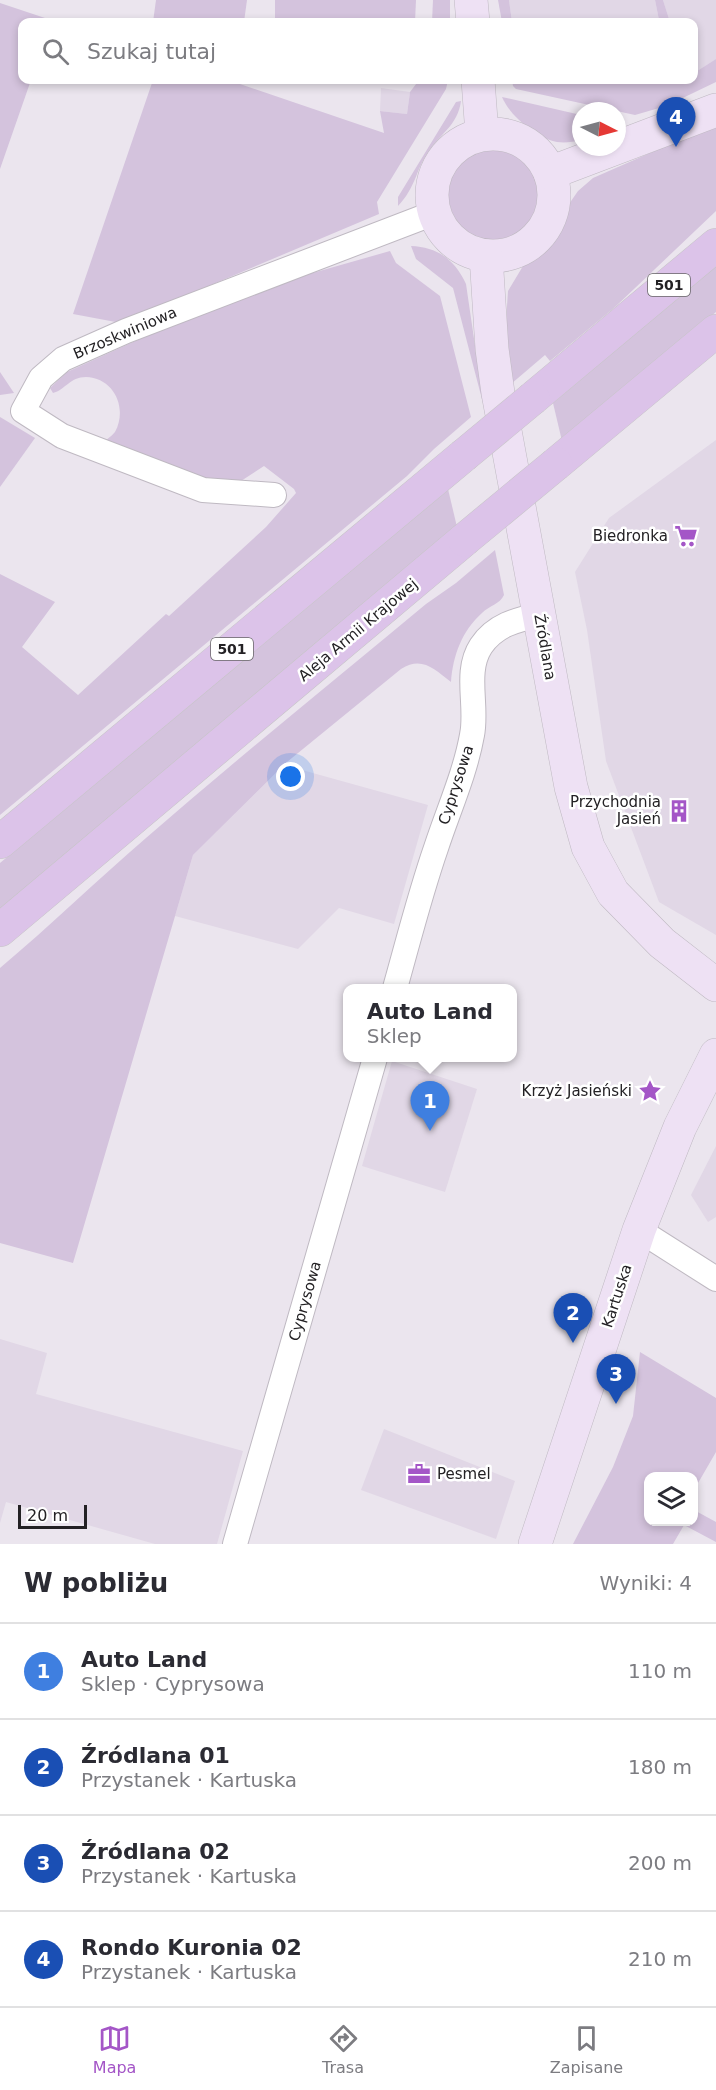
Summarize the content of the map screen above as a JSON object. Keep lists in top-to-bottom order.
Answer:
{
  "streets": {
    "main road": ["501", "Aleja Armii Krajowej"],
    "street": [
      "Brzoskwiniowa",
      "Źródlana",
      "Cyprysowa",
      "Kartuska"
    ]
  },
  "crossings": [
    ["Brzoskwiniowa", "Źródlana"],
    ["Źródlana", "Cyprysowa"]
  ],
  "places": {
    "supermarket": ["Biedronka"],
    "building": ["Przychodnia Jasień"],
    "place": ["Krzyż Jasieński"],
    "office": ["Pesmel"]
  },
  "scale_bar": "20 m",
  "north": "right",
  "page": {
    "search": "Szukaj tutaj",
    "pins": [
      "4",
      "1",
      "2",
      "3"
    ],
    "popup": ["Auto Land", "Sklep"],
    "scale": "20 m",
    "heading": ["W pobliżu", "Wyniki: 4"],
    "list": [
      {
        "mark": "1",
        "name": "Auto Land",
        "note": "Sklep · Cyprysowa",
        "value": "110 m"
      },
      {
        "mark": "2",
        "name": "Źródlana 01",
        "note": "Przystanek · Kartuska",
        "value": "180 m"
      },
      {
        "mark": "3",
        "name": "Źródlana 02",
        "note": "Przystanek · Kartuska",
        "value": "200 m"
      },
      {
        "mark": "4",
        "name": "Rondo Kuronia 02",
        "note": "Przystanek · Kartuska",
        "value": "210 m"
      }
    ],
    "nav": ["Mapa", "Trasa", "Zapisane"]
  }
}
